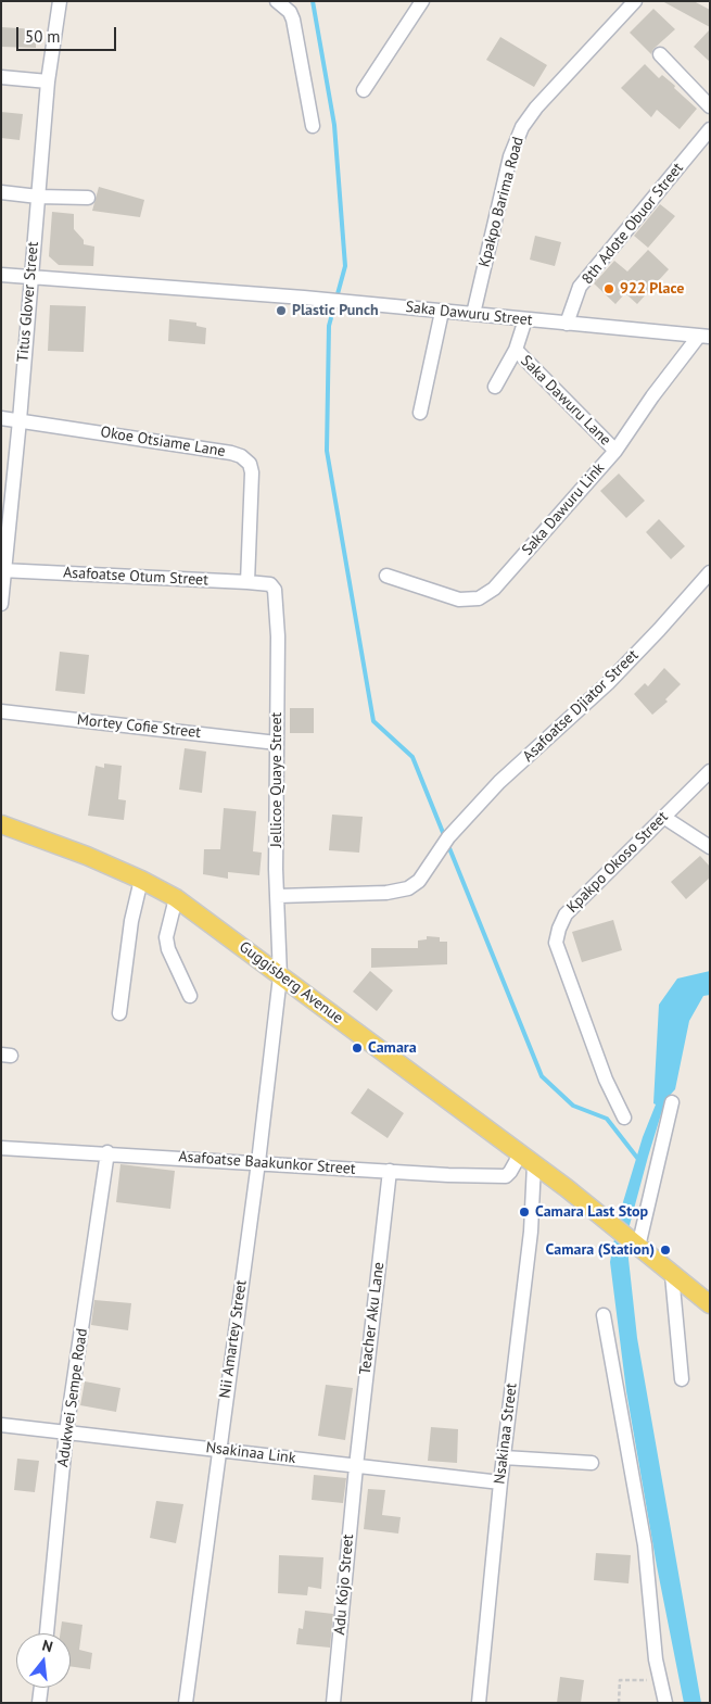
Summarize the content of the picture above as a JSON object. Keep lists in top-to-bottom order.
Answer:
{
  "streets": {
    "main road": ["Guggisberg Avenue"],
    "street": [
      "Kpakpo Barima Road",
      "8th Adote Obuor Street",
      "Titus Glover Street",
      "Saka Dawuru Street",
      "Saka Dawuru Lane",
      "Okoe Otsiame Lane",
      "Saka Dawuru Link",
      "Asafoatse Otum Street",
      "Asafoatse Djiator Street",
      "Mortey Cofie Street",
      "Jellicoe Quaye Street",
      "Kpakpo Okoso Street",
      "Asafoatse Baakunkor Street",
      "Teacher Aku Lane",
      "Nii Amartey Street",
      "Adukwei Sempe Road",
      "Nsakinaa Street",
      "Nsakinaa Link",
      "Adu Kojo Street"
    ]
  },
  "crossings": [
    ["Kpakpo Barima Road", "Saka Dawuru Street"],
    ["8th Adote Obuor Street", "Saka Dawuru Street"],
    ["Titus Glover Street", "Saka Dawuru Street"],
    ["Titus Glover Street", "Okoe Otsiame Lane"],
    ["Titus Glover Street", "Asafoatse Otum Street"],
    ["Saka Dawuru Street", "Saka Dawuru Lane"],
    ["Saka Dawuru Street", "Saka Dawuru Link"],
    ["Saka Dawuru Lane", "Saka Dawuru Link"],
    ["Okoe Otsiame Lane", "Asafoatse Otum Street"],
    ["Asafoatse Otum Street", "Jellicoe Quaye Street"],
    ["Asafoatse Djiator Street", "Jellicoe Quaye Street"],
    ["Mortey Cofie Street", "Jellicoe Quaye Street"],
    ["Jellicoe Quaye Street", "Guggisberg Avenue"],
    ["Jellicoe Quaye Street", "Nii Amartey Street"],
    ["Guggisberg Avenue", "Asafoatse Baakunkor Street"],
    ["Guggisberg Avenue", "Nii Amartey Street"],
    ["Guggisberg Avenue", "Nsakinaa Street"],
    ["Asafoatse Baakunkor Street", "Teacher Aku Lane"],
    ["Asafoatse Baakunkor Street", "Nii Amartey Street"],
    ["Asafoatse Baakunkor Street", "Adukwei Sempe Road"],
    ["Asafoatse Baakunkor Street", "Nsakinaa Street"],
    ["Teacher Aku Lane", "Nsakinaa Link"],
    ["Teacher Aku Lane", "Adu Kojo Street"],
    ["Nii Amartey Street", "Nsakinaa Link"],
    ["Adukwei Sempe Road", "Nsakinaa Link"],
    ["Nsakinaa Street", "Nsakinaa Link"],
    ["Nsakinaa Link", "Adu Kojo Street"]
  ],
  "places": [
    "922 Place",
    "Plastic Punch",
    "Camara",
    "Camara Last Stop",
    "Camara (Station)"
  ],
  "scale_bar": "50 m",
  "north": "top"
}
